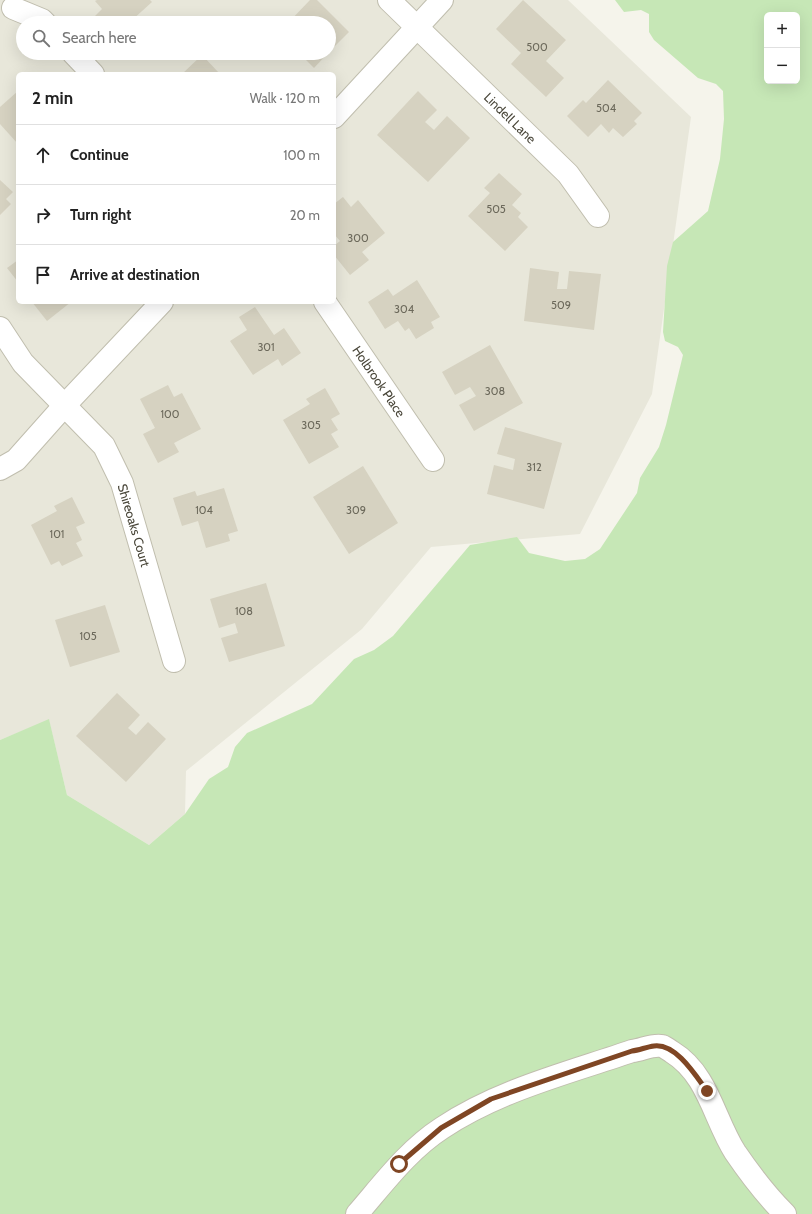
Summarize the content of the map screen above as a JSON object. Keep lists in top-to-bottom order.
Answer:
{
  "streets": {
    "street": ["Lindell Lane", "Holbrook Place", "Shireoaks Court"]
  },
  "house_numbers": [
    "500",
    "504",
    "505",
    "300",
    "509",
    "304",
    "301",
    "308",
    "100",
    "305",
    "312",
    "104",
    "309",
    "101",
    "108",
    "105"
  ],
  "page": {
    "map_buttons": ["+", "−"],
    "search": "Search here",
    "heading": ["2 min", "Walk · 120 m"],
    "list": [
      ["Continue", "100 m"],
      ["Turn right", "20 m"],
      "Arrive at destination"
    ]
  }
}
